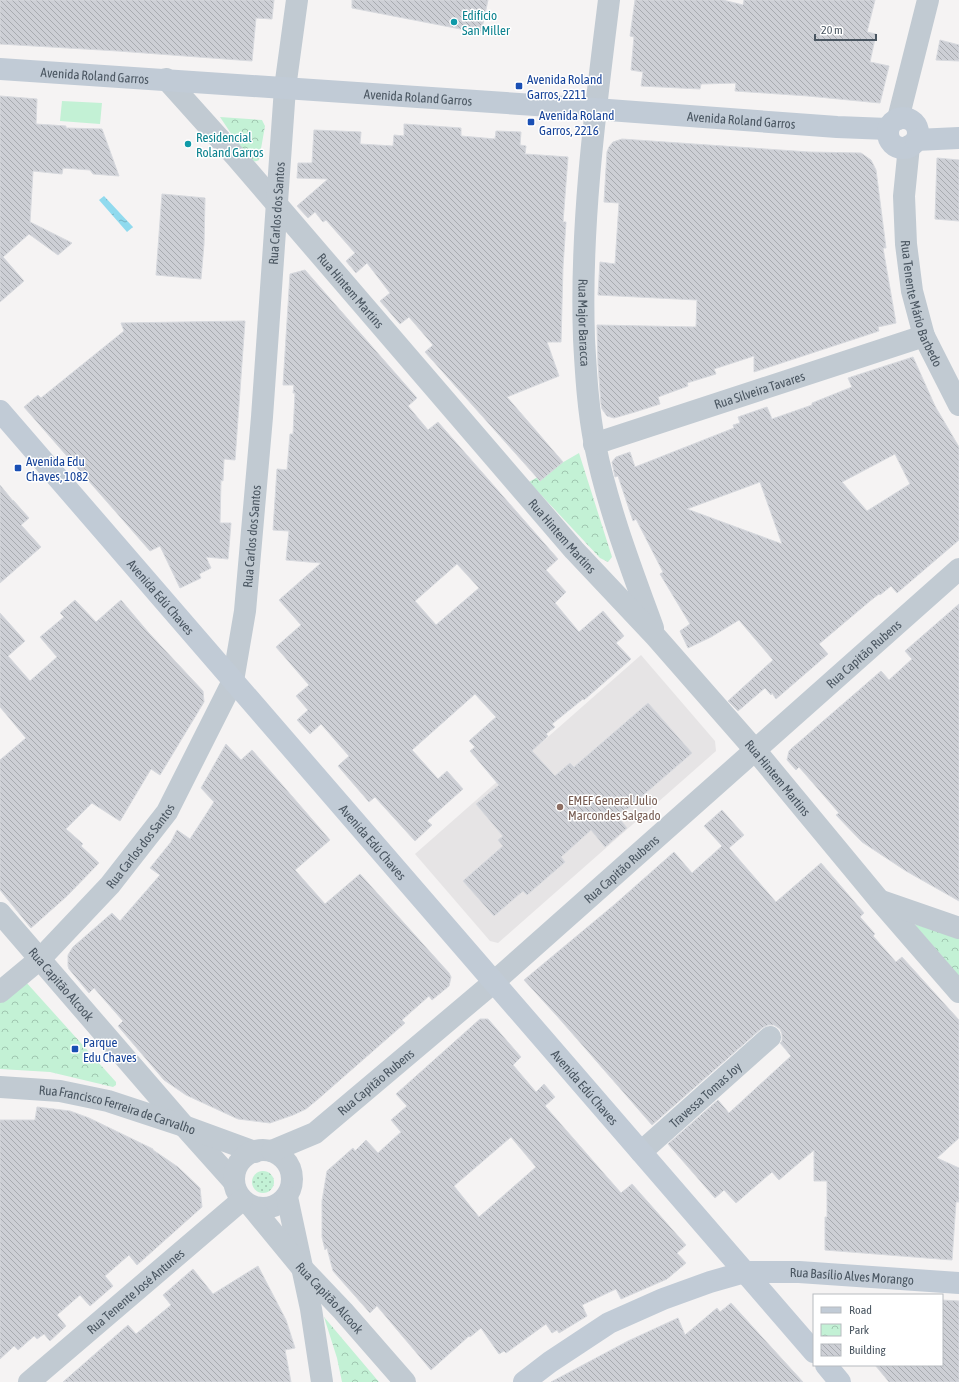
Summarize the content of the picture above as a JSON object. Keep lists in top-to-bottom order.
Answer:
{
  "streets": {
    "street": [
      "Avenida Roland Garros",
      "Rua Carlos dos Santos",
      "Rua Hintem Martins",
      "Rua Tenente Mário Barbedo",
      "Rua Major Baracca",
      "Rua Silveira Tavares",
      "Avenida Edú Chaves",
      "Rua Capitão Rubens",
      "Rua Capitão Alcook",
      "Travessa Tomas Joy",
      "Rua Francisco Ferreira de Carvalho",
      "Rua Basílio Alves Morango",
      "Rua Tenente José Antunes"
    ]
  },
  "crossings": [
    ["Avenida Roland Garros", "Rua Carlos dos Santos"],
    ["Avenida Roland Garros", "Rua Hintem Martins"],
    ["Avenida Roland Garros", "Rua Tenente Mário Barbedo"],
    ["Avenida Roland Garros", "Rua Major Baracca"],
    ["Rua Carlos dos Santos", "Rua Hintem Martins"],
    ["Rua Carlos dos Santos", "Avenida Edú Chaves"],
    ["Rua Carlos dos Santos", "Rua Capitão Alcook"],
    ["Rua Hintem Martins", "Rua Major Baracca"],
    ["Rua Hintem Martins", "Rua Capitão Rubens"],
    ["Rua Tenente Mário Barbedo", "Rua Silveira Tavares"],
    ["Rua Major Baracca", "Rua Silveira Tavares"],
    ["Avenida Edú Chaves", "Rua Capitão Rubens"],
    ["Avenida Edú Chaves", "Travessa Tomas Joy"],
    ["Avenida Edú Chaves", "Rua Basílio Alves Morango"],
    ["Rua Capitão Rubens", "Rua Capitão Alcook"],
    ["Rua Capitão Rubens", "Rua Francisco Ferreira de Carvalho"],
    ["Rua Capitão Rubens", "Rua Tenente José Antunes"],
    ["Rua Capitão Alcook", "Rua Francisco Ferreira de Carvalho"],
    ["Rua Capitão Alcook", "Rua Tenente José Antunes"],
    ["Rua Francisco Ferreira de Carvalho", "Rua Tenente José Antunes"]
  ],
  "places": {
    "other": ["Edifício San Miller", "Residencial Roland Garros", "EMEF General Julio Marcondes Salgado"],
    "transit": [
      "Avenida Roland Garros, 2211",
      "Avenida Roland Garros, 2216",
      "Avenida Edu Chaves, 1082",
      "Parque Edu Chaves"
    ]
  },
  "legend": ["Road", "Park", "Building"],
  "scale_bar": "20 m"
}
